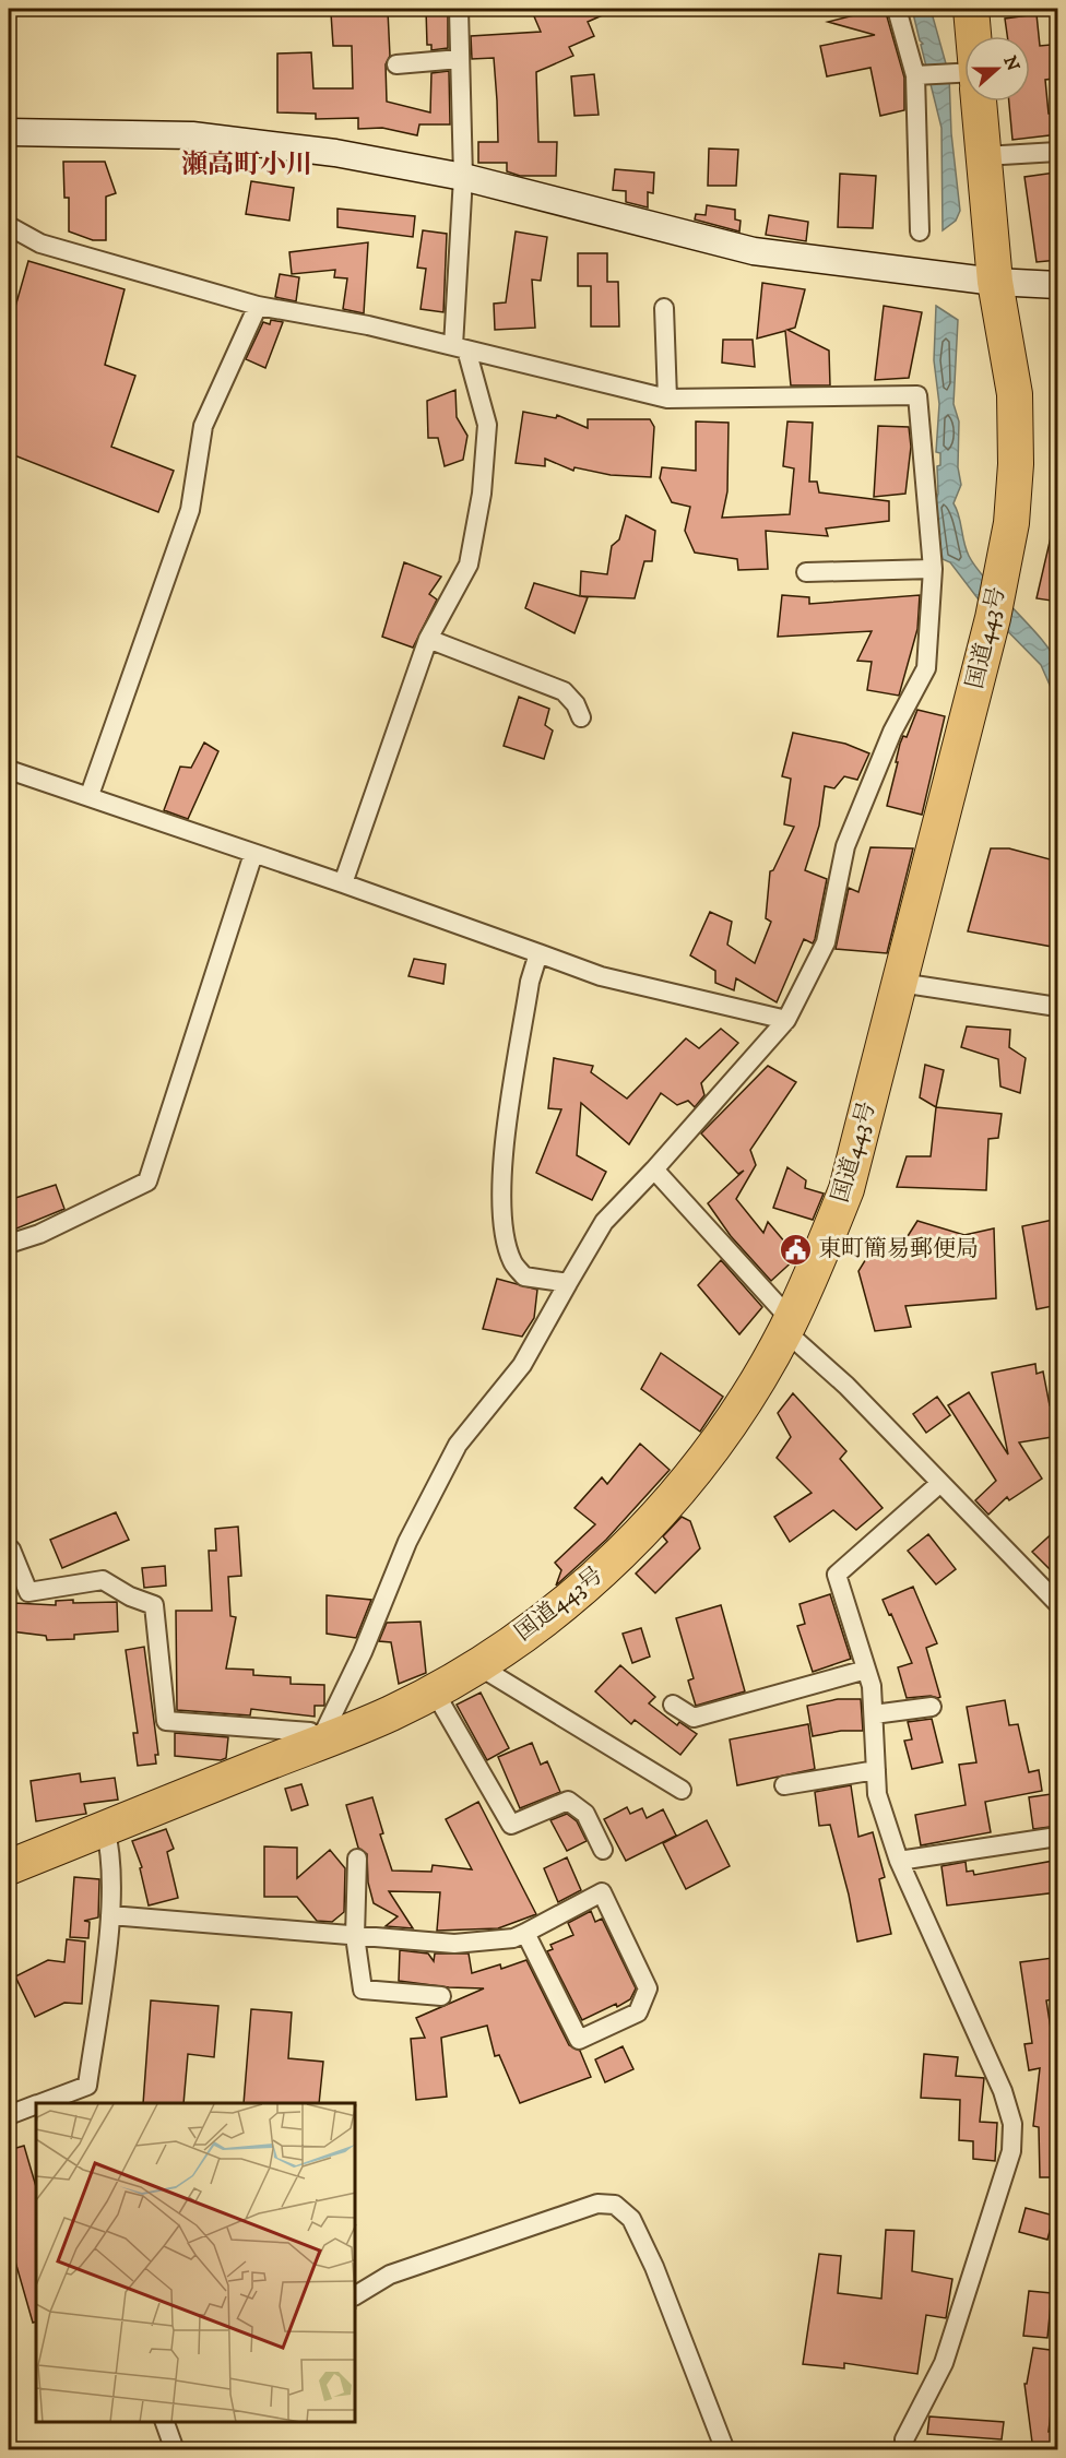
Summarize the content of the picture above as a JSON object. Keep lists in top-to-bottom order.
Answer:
{
  "streets": {
    "highway": ["国道443号"]
  },
  "districts": ["瀬高町小川"],
  "places": {
    "public building": ["東町簡易郵便局"]
  },
  "north": "right"
}
